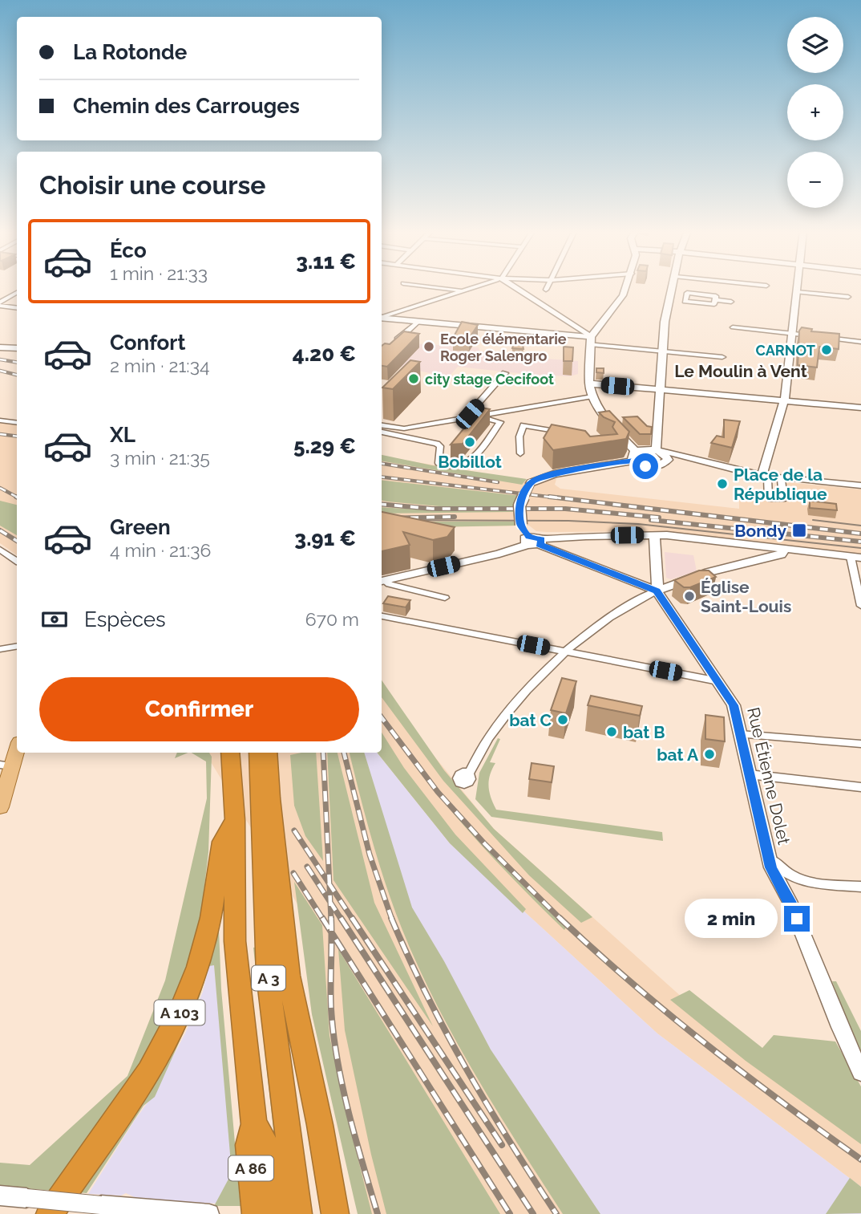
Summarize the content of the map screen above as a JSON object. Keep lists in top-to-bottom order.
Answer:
{
  "streets": {
    "highway": ["A 3", "A 103", "A 86"],
    "street": ["Rue Étienne Dolet"]
  },
  "crossings": [
    ["A 3", "A 103"],
    ["A 3", "A 86"]
  ],
  "districts": ["Le Moulin à Vent"],
  "places": {
    "other": [
      "Ecole élémentarie Roger Salengro",
      "CARNOT",
      "city stage Cecifoot",
      "Bobillot",
      "Place de la République",
      "Église Saint-Louis",
      "bat C",
      "bat B",
      "bat A"
    ],
    "transit": ["Bondy"]
  },
  "page": {
    "map_buttons": ["+", "−"],
    "banner": ["La Rotonde", "Chemin des Carrouges"],
    "heading": "Choisir une course",
    "list": [
      {
        "name": "Éco",
        "note": "1 min · 21:33",
        "value": "3.11 €"
      },
      {
        "name": "Confort",
        "note": "2 min · 21:34",
        "value": "4.20 €"
      },
      {
        "name": "XL",
        "note": "3 min · 21:35",
        "value": "5.29 €"
      },
      {
        "name": "Green",
        "note": "4 min · 21:36",
        "value": "3.91 €"
      }
    ],
    "pay": ["Espèces", "670 m"],
    "buttons": "Confirmer",
    "bubble": "2 min"
  }
}
